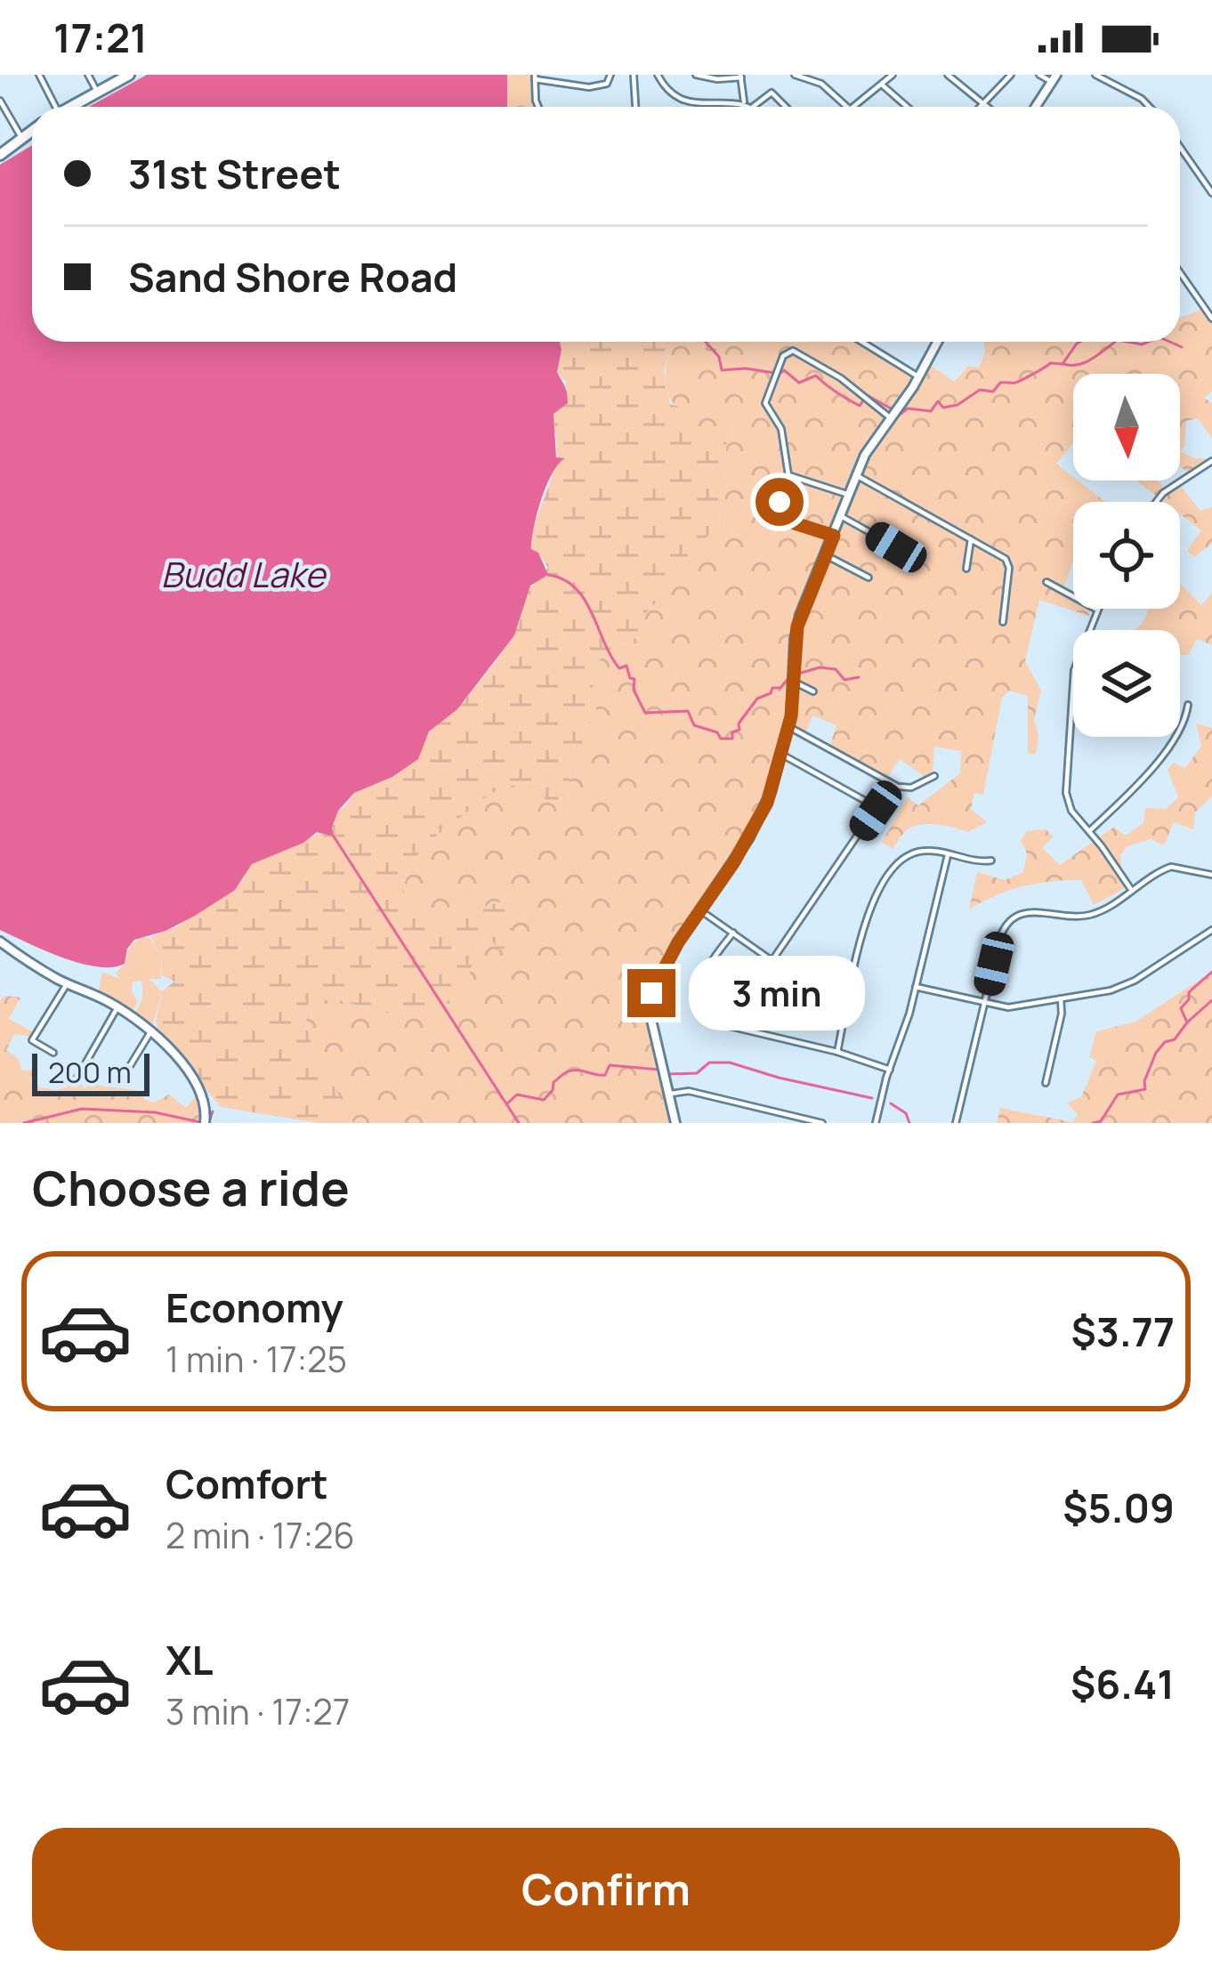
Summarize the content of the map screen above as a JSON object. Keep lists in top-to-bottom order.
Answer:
{
  "water": ["Budd Lake"],
  "scale_bar": "200 m",
  "north": "bottom",
  "page": {
    "status": "17:21",
    "banner": ["31st Street", "Sand Shore Road"],
    "bubble": "3 min",
    "scale": "200 m",
    "heading": "Choose a ride",
    "list": [
      {
        "name": "Economy",
        "note": "1 min · 17:25",
        "value": "$3.77"
      },
      {
        "name": "Comfort",
        "note": "2 min · 17:26",
        "value": "$5.09"
      },
      {
        "name": "XL",
        "note": "3 min · 17:27",
        "value": "$6.41"
      }
    ],
    "buttons": "Confirm"
  }
}
